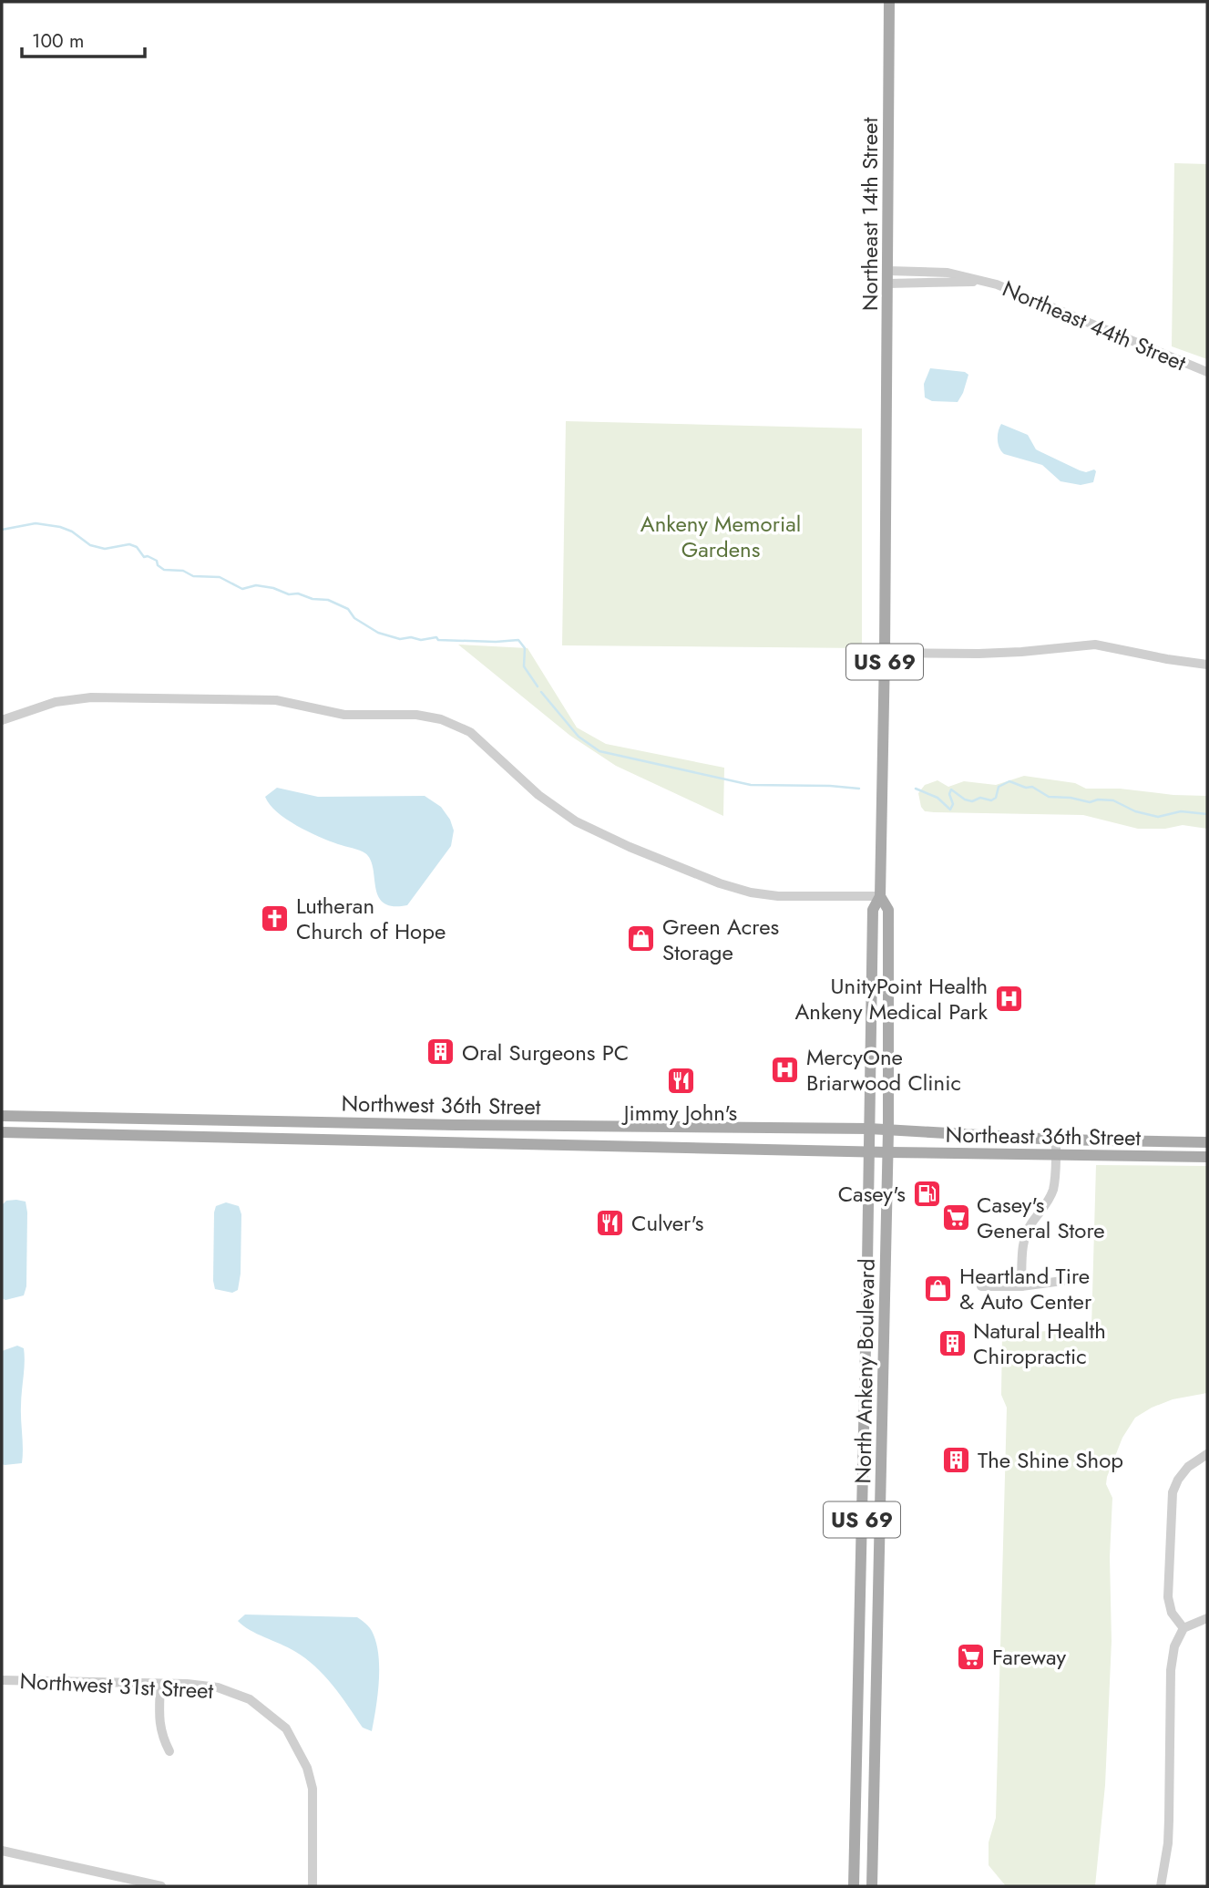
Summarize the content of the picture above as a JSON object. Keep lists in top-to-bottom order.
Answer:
{
  "streets": {
    "main road": [
      "Northeast 14th Street",
      "US 69",
      "Northwest 36th Street",
      "Northeast 36th Street",
      "North Ankeny Boulevard"
    ],
    "street": ["Northeast 44th Street", "Northwest 31st Street"]
  },
  "crossings": [
    ["Northeast 14th Street", "Northeast 44th Street"],
    ["Northeast 14th Street", "North Ankeny Boulevard"],
    ["Northwest 36th Street", "Northeast 36th Street"],
    ["Northwest 36th Street", "North Ankeny Boulevard"],
    ["Northeast 36th Street", "North Ankeny Boulevard"]
  ],
  "parks": ["Ankeny Memorial Gardens"],
  "places": {
    "church": ["Lutheran Church of Hope"],
    "shop": ["Green Acres Storage", "Heartland Tire & Auto Center"],
    "hospital": ["UnityPoint Health Ankeny Medical Park", "MercyOne Briarwood Clinic"],
    "building": ["Oral Surgeons PC", "Natural Health Chiropractic", "The Shine Shop"],
    "restaurant": ["Jimmy John's", "Culver's"],
    "fuel station": ["Casey's"],
    "supermarket": ["Casey's General Store", "Fareway"]
  },
  "scale_bar": "100 m"
}
